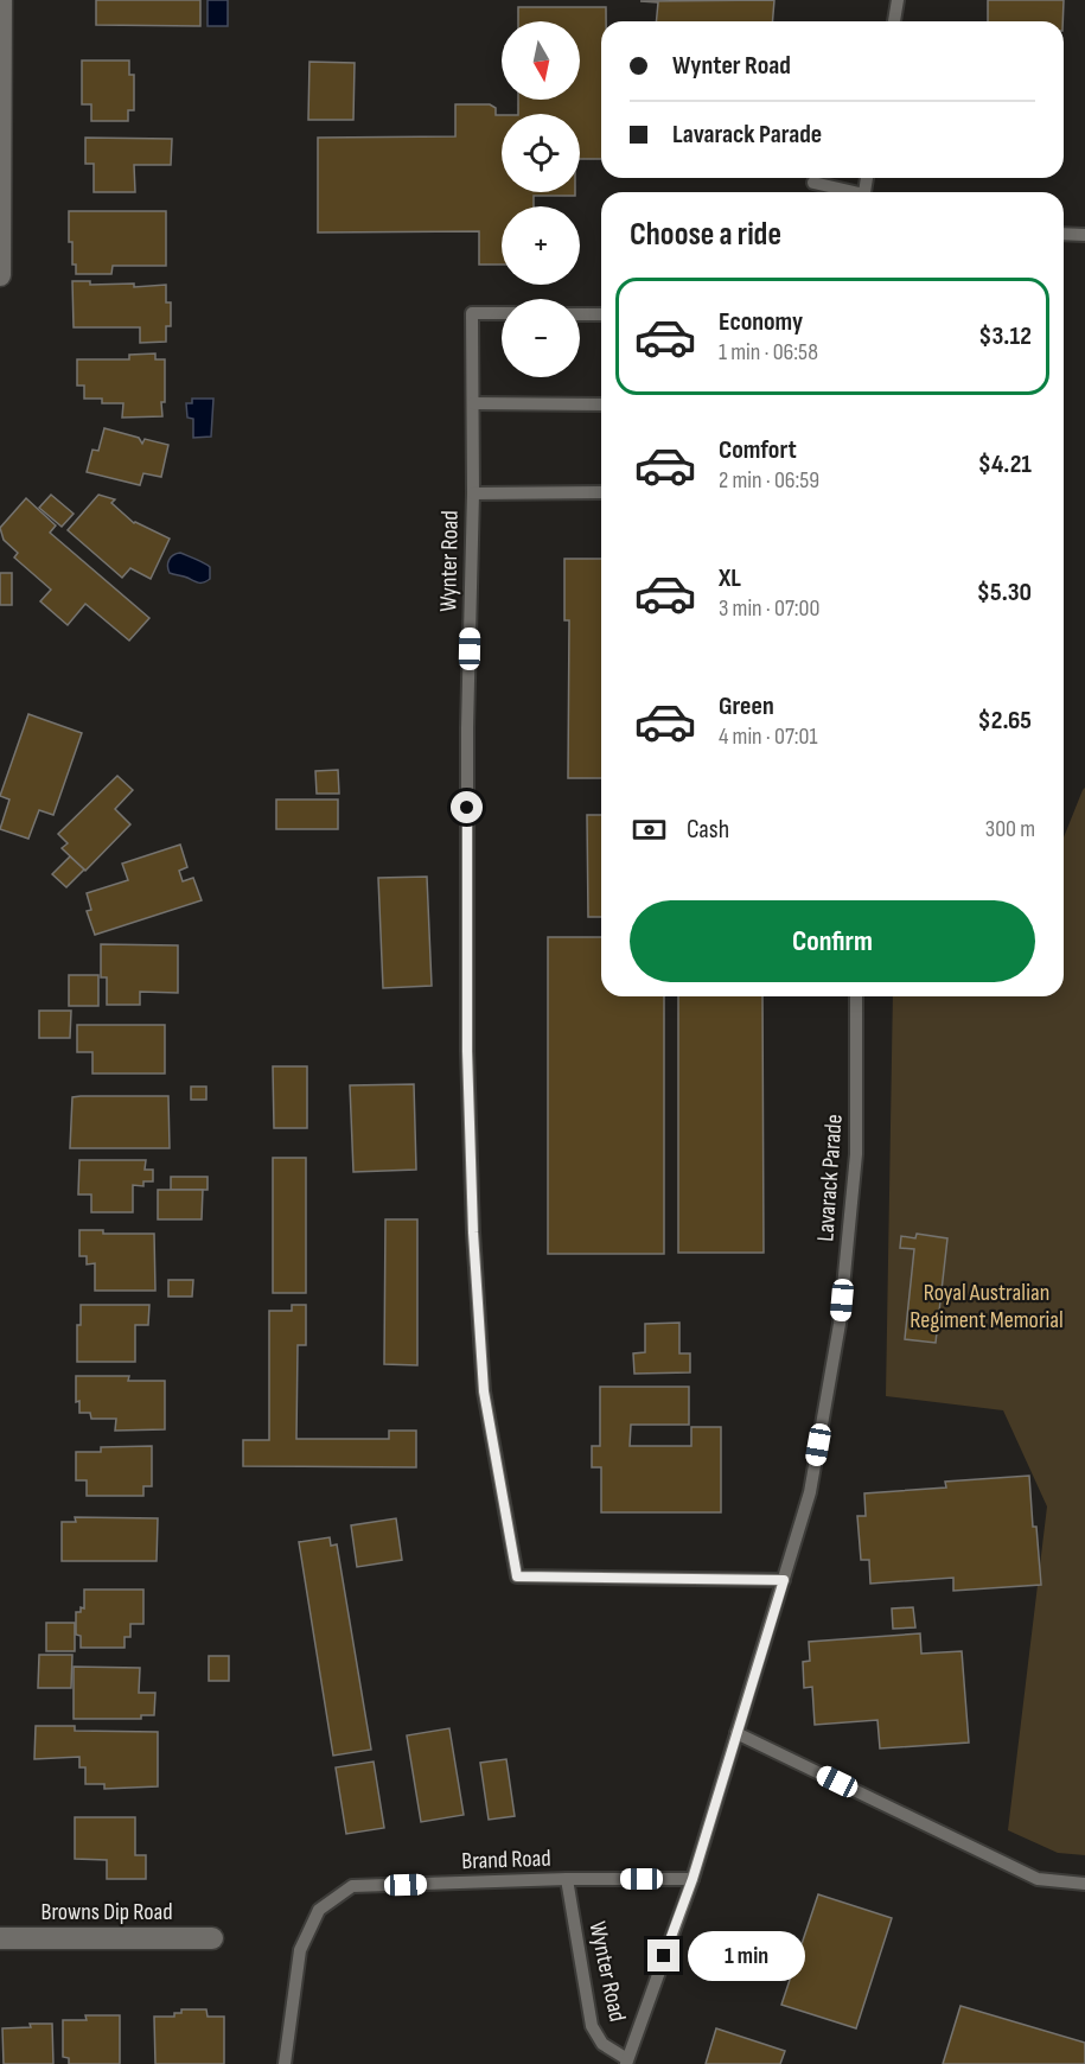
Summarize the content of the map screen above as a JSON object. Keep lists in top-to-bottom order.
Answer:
{
  "streets": {
    "street": ["Browns Dip Road"],
    "lane": ["Wynter Road", "Lavarack Parade", "Brand Road"]
  },
  "crossings": [
    ["Wynter Road", "Lavarack Parade"],
    ["Wynter Road", "Brand Road"],
    ["Lavarack Parade", "Brand Road"]
  ],
  "parks": ["Royal Australian Regiment Memorial"],
  "north": "bottom",
  "page": {
    "map_buttons": ["+", "−"],
    "banner": ["Wynter Road", "Lavarack Parade"],
    "heading": "Choose a ride",
    "list": [
      {
        "name": "Economy",
        "note": "1 min · 06:58",
        "value": "$3.12"
      },
      {
        "name": "Comfort",
        "note": "2 min · 06:59",
        "value": "$4.21"
      },
      {
        "name": "XL",
        "note": "3 min · 07:00",
        "value": "$5.30"
      },
      {
        "name": "Green",
        "note": "4 min · 07:01",
        "value": "$2.65"
      }
    ],
    "pay": ["Cash", "300 m"],
    "buttons": "Confirm",
    "bubble": "1 min"
  }
}
